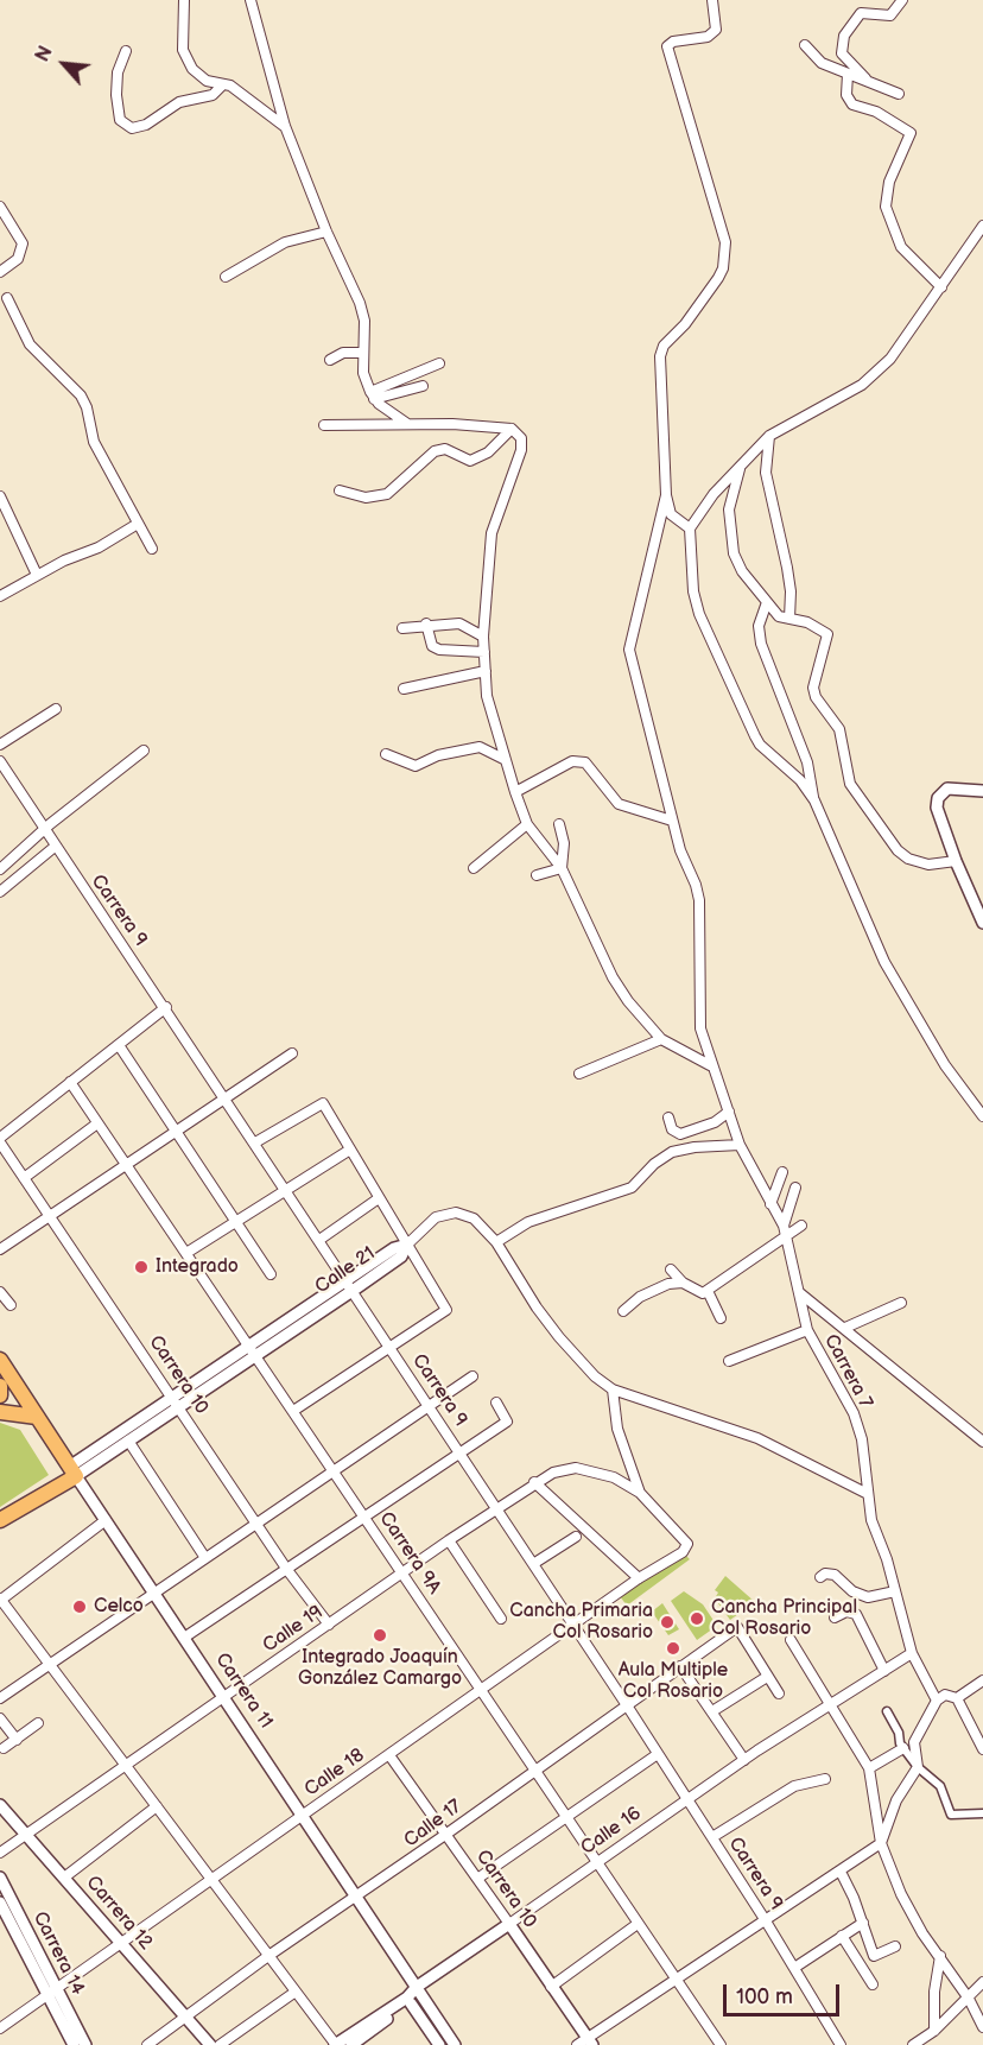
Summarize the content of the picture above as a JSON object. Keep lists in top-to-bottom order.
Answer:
{
  "streets": {
    "main road": ["Calle 21", "Carrera 11"],
    "street": [
      "Carrera 9",
      "Carrera 7",
      "Carrera 10",
      "Carrera 9A",
      "Calle 19",
      "Calle 18",
      "Calle 17",
      "Calle 16",
      "Carrera 12",
      "Carrera 14"
    ]
  },
  "crossings": [
    ["Carrera 9", "Calle 21"],
    ["Carrera 9", "Calle 19"],
    ["Carrera 9", "Calle 18"],
    ["Carrera 9", "Calle 17"],
    ["Carrera 9", "Calle 16"],
    ["Calle 21", "Carrera 10"],
    ["Calle 21", "Carrera 9A"],
    ["Calle 21", "Carrera 11"],
    ["Carrera 7", "Calle 16"],
    ["Carrera 10", "Calle 19"],
    ["Carrera 10", "Calle 18"],
    ["Carrera 10", "Calle 17"],
    ["Carrera 10", "Calle 16"],
    ["Carrera 9A", "Calle 19"],
    ["Carrera 9A", "Calle 18"],
    ["Carrera 9A", "Calle 17"],
    ["Carrera 9A", "Calle 16"],
    ["Calle 19", "Carrera 11"],
    ["Calle 19", "Calle 18"],
    ["Calle 19", "Carrera 12"],
    ["Carrera 11", "Calle 18"],
    ["Carrera 11", "Calle 17"],
    ["Carrera 11", "Calle 16"],
    ["Calle 18", "Carrera 12"],
    ["Calle 18", "Carrera 14"],
    ["Calle 17", "Carrera 12"]
  ],
  "places": [
    "Integrado",
    "Celco",
    "Cancha Principal Col Rosario",
    "Cancha Primaria Col Rosario",
    "Integrado Joaquín González Camargo",
    "Aula Multiple Col Rosario"
  ],
  "scale_bar": "100 m",
  "north": "top left"
}
